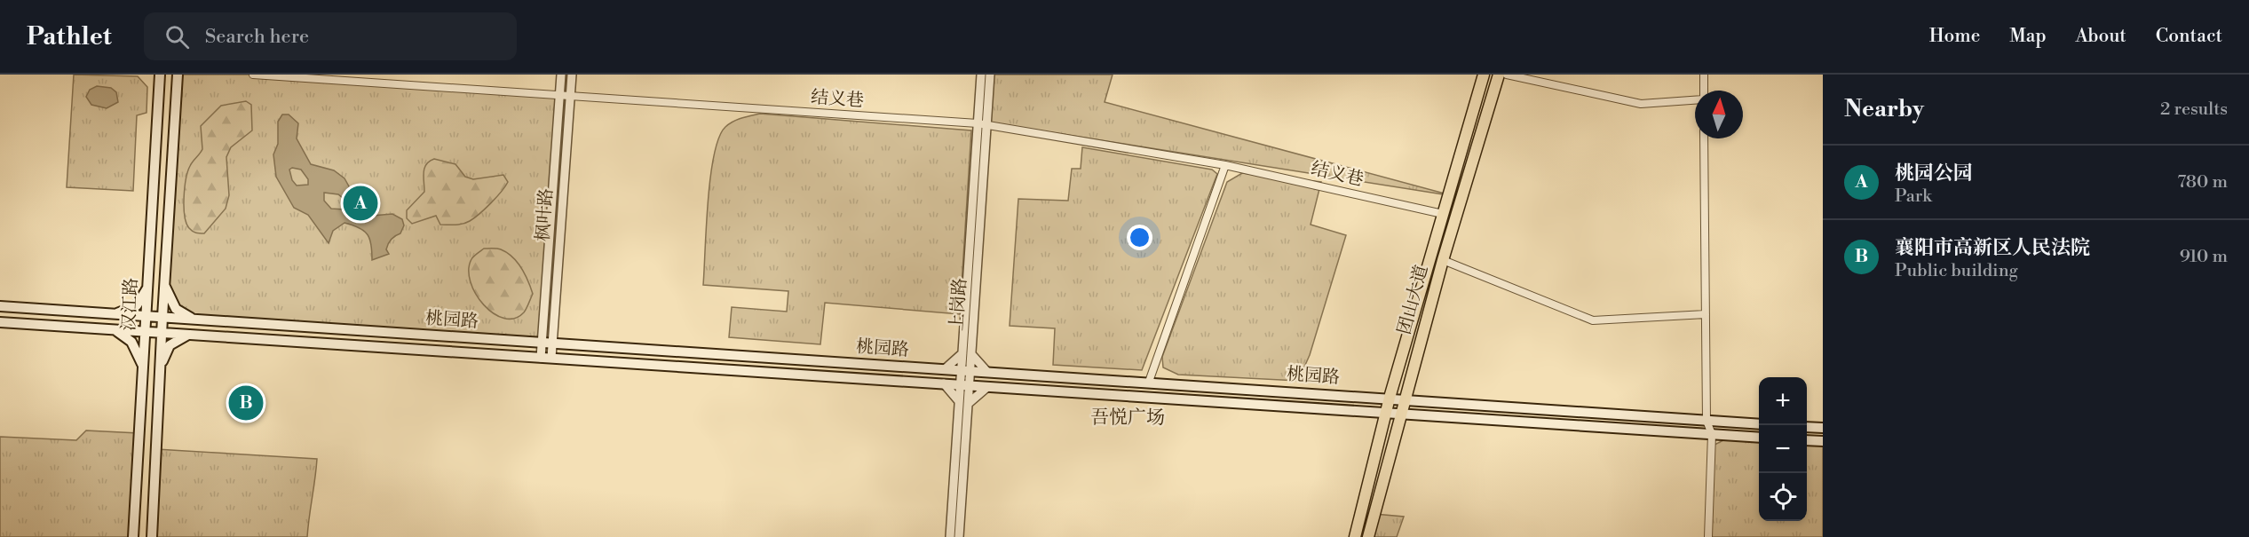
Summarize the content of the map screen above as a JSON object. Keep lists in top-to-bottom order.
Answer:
{
  "streets": {
    "highway": ["团山大道"],
    "main road": ["汉江路", "桃园路"],
    "street": ["结义巷", "枫叶路", "上岗路"]
  },
  "crossings": [
    ["结义巷", "枫叶路"],
    ["结义巷", "团山大道"],
    ["结义巷", "上岗路"],
    ["枫叶路", "桃园路"],
    ["团山大道", "桃园路"],
    ["汉江路", "桃园路"],
    ["上岗路", "桃园路"]
  ],
  "districts": ["吾悦广场"],
  "north": "top",
  "page": {
    "header": "Pathlet",
    "search": "Search here",
    "nav": [
      "Home",
      "Map",
      "About",
      "Contact"
    ],
    "heading": ["Nearby", "2 results"],
    "list": [
      {
        "mark": "A",
        "name": "桃园公园",
        "note": "Park",
        "value": "780 m"
      },
      {
        "mark": "B",
        "name": "襄阳市高新区人民法院",
        "note": "Public building",
        "value": "910 m"
      }
    ],
    "pins": ["A", "B"],
    "map_buttons": ["+", "−"]
  }
}
